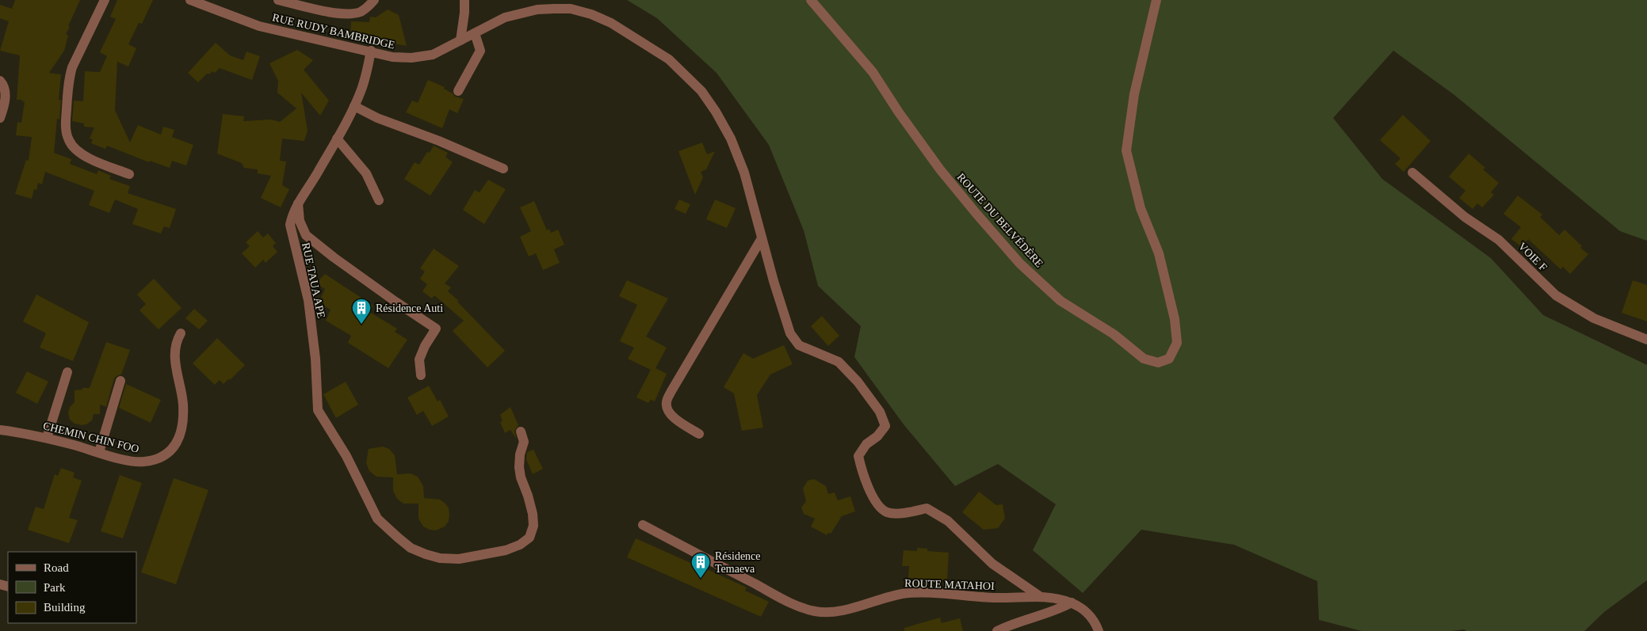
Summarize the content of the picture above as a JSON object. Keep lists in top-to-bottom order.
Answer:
{
  "streets": {
    "street": [
      "RUE RUDY BAMBRIDGE",
      "ROUTE DU BELVÉDÈRE",
      "VOIE F",
      "RUE TAUA APE",
      "CHEMIN CHIN FOO",
      "ROUTE MATAHOI"
    ]
  },
  "crossings": [
    ["RUE RUDY BAMBRIDGE", "RUE TAUA APE"],
    ["RUE RUDY BAMBRIDGE", "ROUTE MATAHOI"]
  ],
  "places": {
    "building": ["Résidence Auti", "Résidence Temaeva"]
  },
  "legend": ["Road", "Park", "Building"]
}
